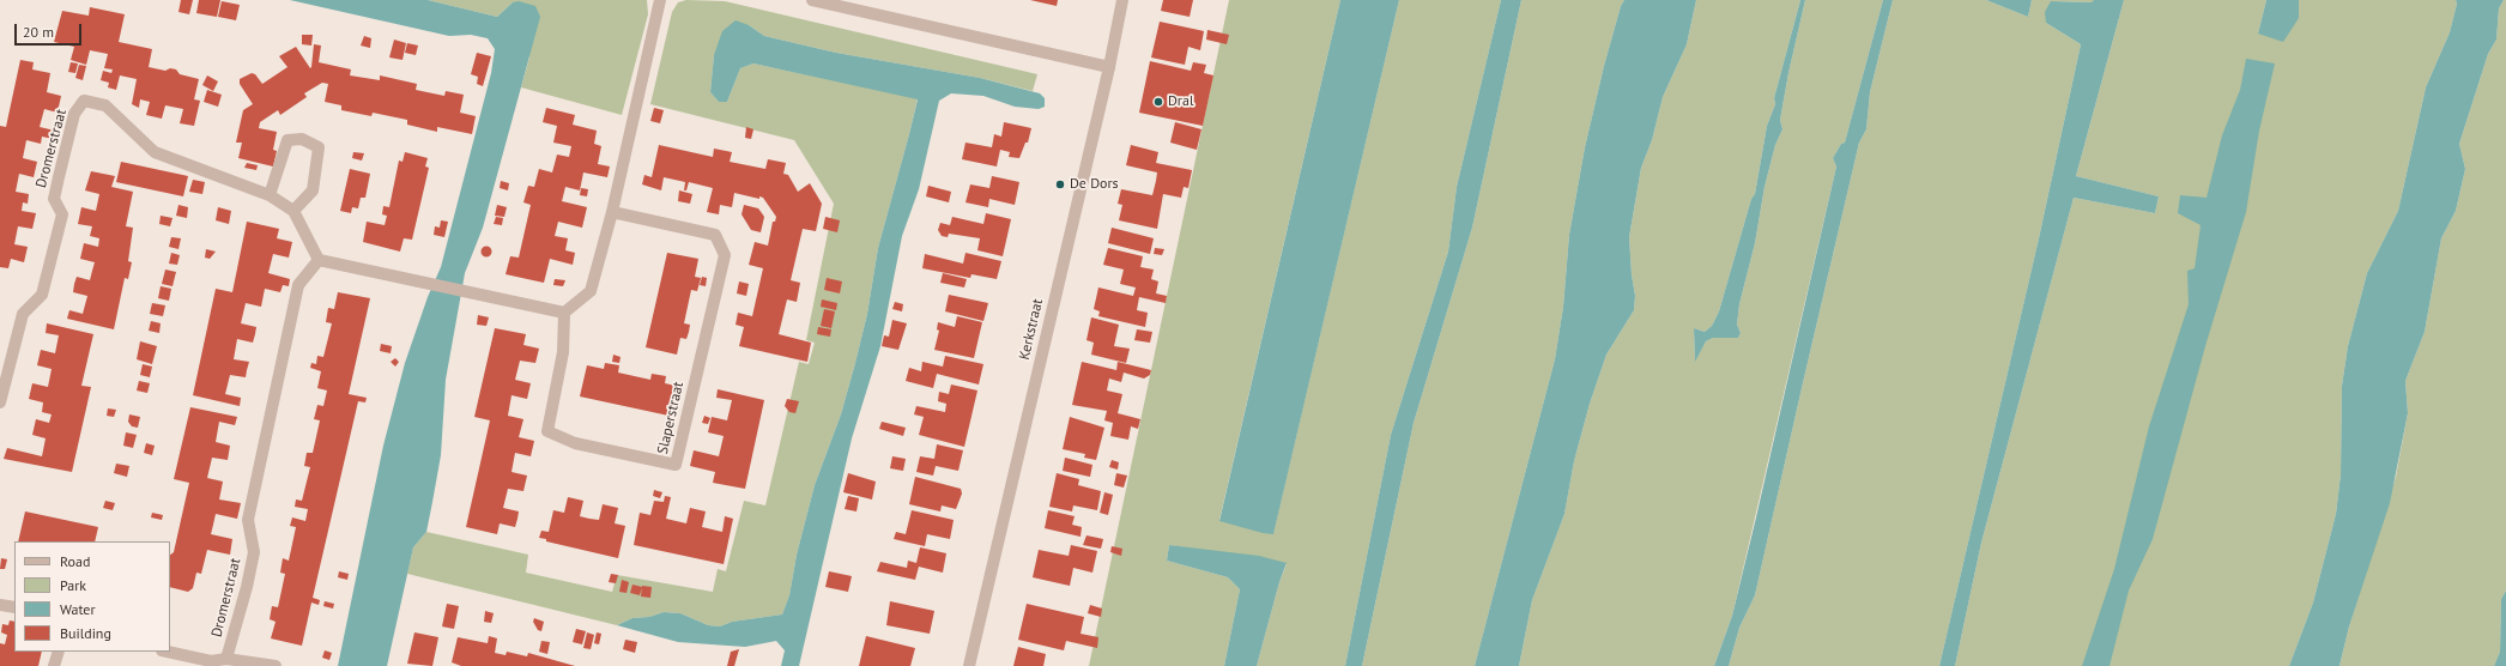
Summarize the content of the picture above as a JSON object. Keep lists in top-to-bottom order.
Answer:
{
  "streets": {
    "street": ["Dromerstraat", "Kerkstraat", "Slaperstraat"]
  },
  "places": ["Dral", "De Dors"],
  "legend": [
    "Road",
    "Park",
    "Water",
    "Building"
  ],
  "scale_bar": "20 m"
}
